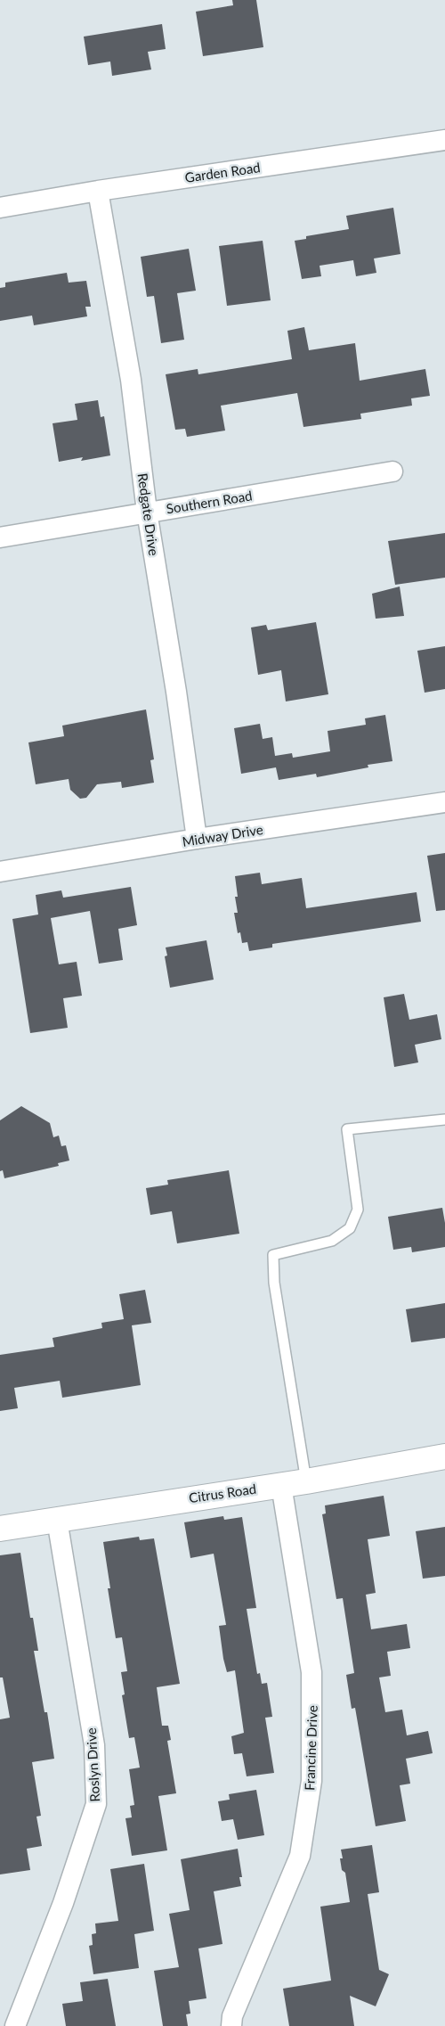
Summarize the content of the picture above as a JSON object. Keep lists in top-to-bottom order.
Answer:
{
  "streets": {
    "street": [
      "Garden Road",
      "Southern Road",
      "Redgate Drive",
      "Midway Drive",
      "Citrus Road",
      "Francine Drive",
      "Roslyn Drive"
    ]
  },
  "crossings": [
    ["Garden Road", "Redgate Drive"],
    ["Southern Road", "Redgate Drive"],
    ["Redgate Drive", "Midway Drive"],
    ["Citrus Road", "Francine Drive"],
    ["Citrus Road", "Roslyn Drive"]
  ]
}
